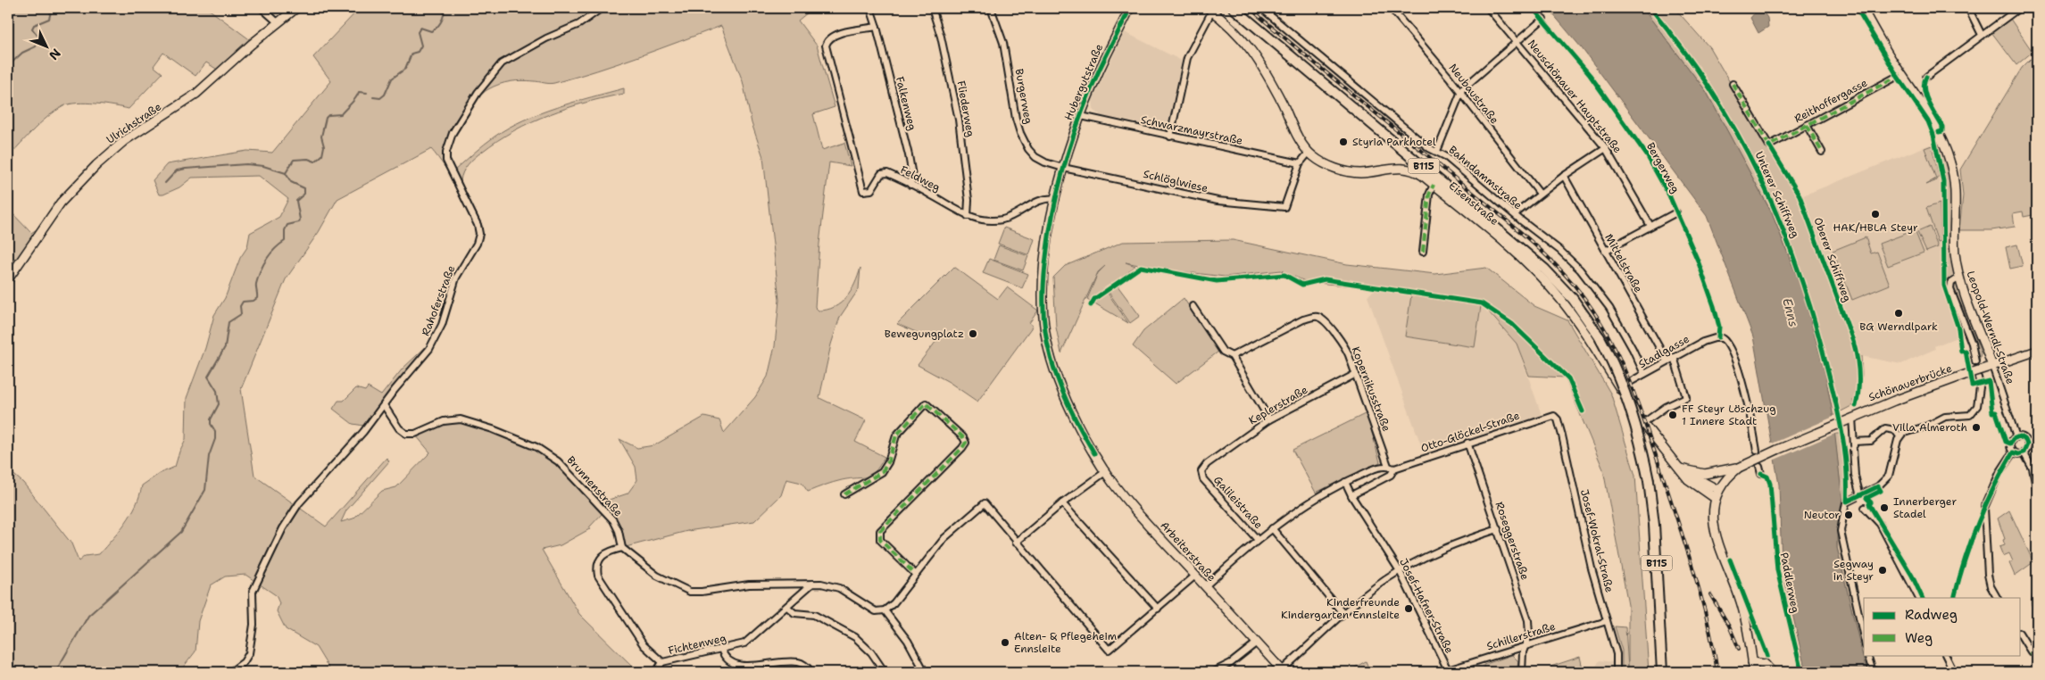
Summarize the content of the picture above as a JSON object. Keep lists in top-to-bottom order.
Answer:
{
  "streets": {
    "main road": ["B115", "Eisenstraße"],
    "street": [
      "Hubergutstraße",
      "Neubaustraße",
      "Burgerweg",
      "Neuschönauer Hauptstraße",
      "Reithoffergasse",
      "Falkenweg",
      "Fliederweg",
      "Ulrichstraße",
      "Schwarzmayrstraße",
      "Bahndammstraße",
      "Feldweg",
      "Schlöglwiese",
      "Mittelstraße",
      "Rahoferstraße",
      "Leopold-Werndl-Straße",
      "Stadlgasse",
      "Schönauerbrücke",
      "Kopernikusstraße",
      "Keplerstraße",
      "Otto-Glöckel-Straße",
      "Brunnenstraße",
      "Galileistraße",
      "Roseggerstraße",
      "Josef-Wokral-Straße",
      "Arbeiterstraße",
      "Josef-Hafner-Straße",
      "Schillerstraße",
      "Fichtenweg"
    ],
    "cycle path": ["Bergerweg", "Unterer Schiffweg", "Paddlerweg"]
  },
  "crossings": [
    ["Hubergutstraße", "Burgerweg"],
    ["Hubergutstraße", "Schwarzmayrstraße"],
    ["Hubergutstraße", "Feldweg"],
    ["Hubergutstraße", "Schlöglwiese"],
    ["Hubergutstraße", "Arbeiterstraße"],
    ["Burgerweg", "Schlöglwiese"],
    ["Reithoffergasse", "Leopold-Werndl-Straße"],
    ["Falkenweg", "Feldweg"],
    ["Fliederweg", "Feldweg"],
    ["Schwarzmayrstraße", "Schlöglwiese"],
    ["Bahndammstraße", "Stadlgasse"],
    ["Feldweg", "Arbeiterstraße"],
    ["Eisenstraße", "Stadlgasse"],
    ["Mittelstraße", "Stadlgasse"],
    ["Rahoferstraße", "Brunnenstraße"],
    ["Leopold-Werndl-Straße", "Schönauerbrücke"],
    ["Kopernikusstraße", "Keplerstraße"],
    ["Kopernikusstraße", "Otto-Glöckel-Straße"],
    ["Keplerstraße", "Galileistraße"],
    ["Otto-Glöckel-Straße", "Galileistraße"],
    ["Otto-Glöckel-Straße", "Roseggerstraße"],
    ["Otto-Glöckel-Straße", "Josef-Wokral-Straße"],
    ["Otto-Glöckel-Straße", "Arbeiterstraße"],
    ["Otto-Glöckel-Straße", "Josef-Hafner-Straße"],
    ["Brunnenstraße", "Fichtenweg"],
    ["Roseggerstraße", "Schillerstraße"],
    ["Josef-Wokral-Straße", "Schillerstraße"],
    ["Josef-Hafner-Straße", "Schillerstraße"]
  ],
  "water": ["Enns"],
  "places": [
    "Styria Parkhotel",
    "HAK/HBLA Steyr",
    "BG Werndlpark",
    "Bewegungplatz",
    "FF Steyr Löschzug 1 Innere Stadt",
    "Villa Almeroth",
    "Innerberger Stadel",
    "Neutor",
    "Segway in Steyr",
    "Kinderfreunde Kindergarten Ennsleite",
    "Alten- & Pflegeheim Ennsleite"
  ],
  "legend": ["Radweg", "Weg"],
  "north": "bottom right"
}
